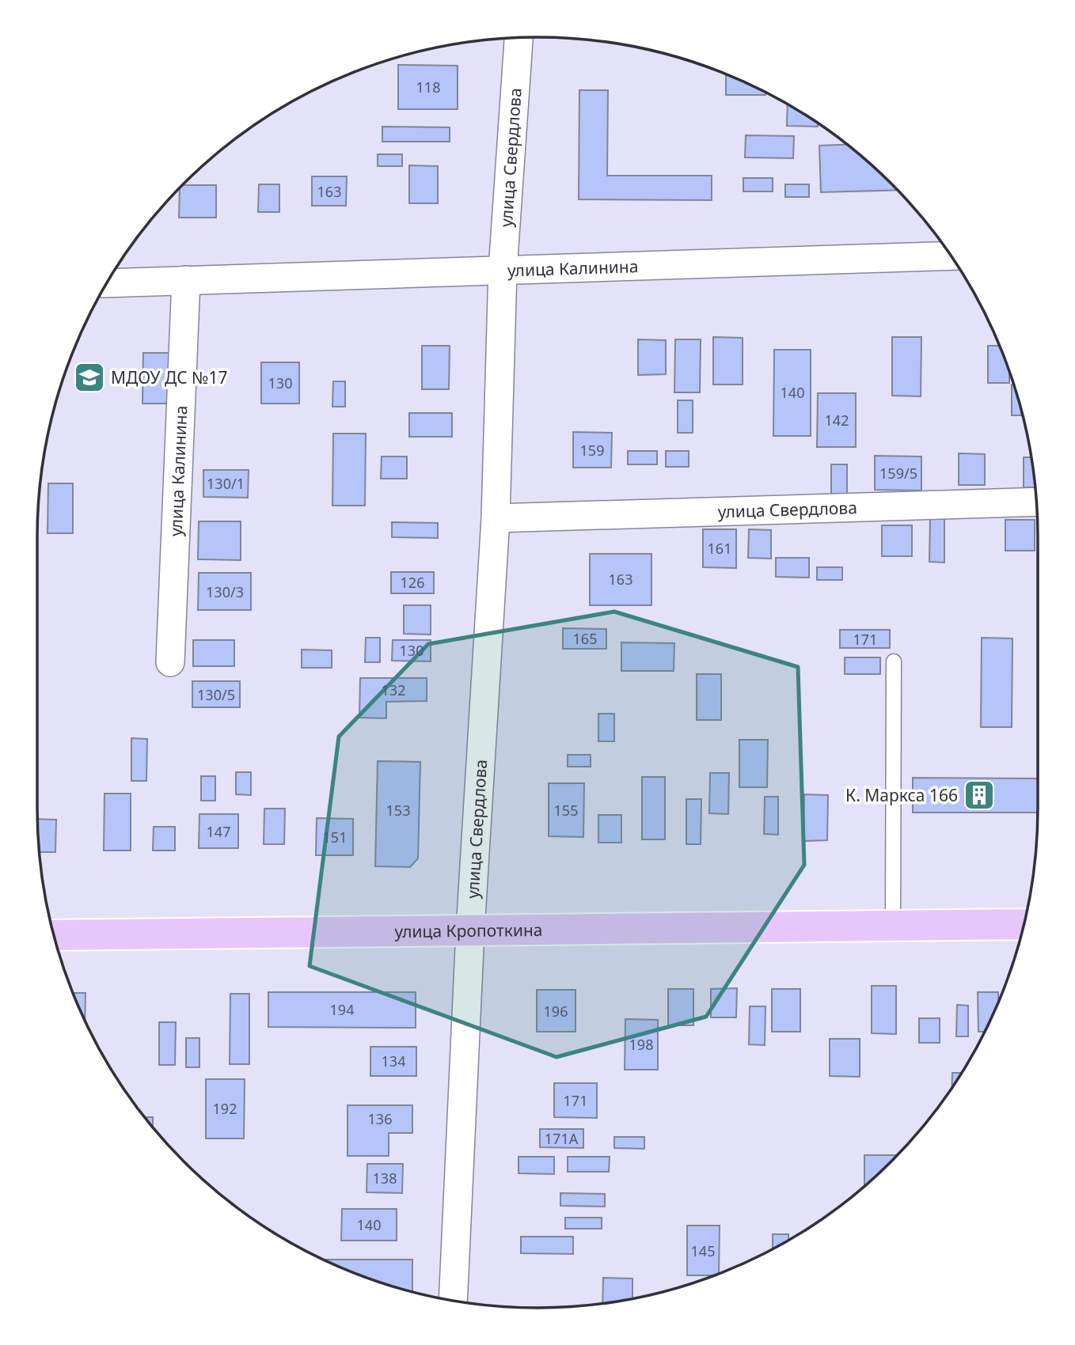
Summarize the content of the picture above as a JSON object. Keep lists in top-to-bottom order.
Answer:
{
  "streets": {
    "main road": ["улица Кропоткина"],
    "street": ["улица Свердлова", "улица Калинина"]
  },
  "crossings": [
    ["улица Свердлова", "улица Калинина"],
    ["улица Свердлова", "улица Кропоткина"]
  ],
  "places": {
    "school or university": ["МДОУ ДС №17"],
    "building": ["К. Маркса 166"]
  },
  "house_numbers": [
    "118",
    "163",
    "130",
    "140",
    "142",
    "159",
    "159/5",
    "130/1",
    "161",
    "163",
    "126",
    "130/3",
    "165",
    "171",
    "130",
    "132",
    "130/5",
    "153",
    "155",
    "147",
    "151",
    "194",
    "196",
    "198",
    "134",
    "171",
    "192",
    "136",
    "171А",
    "138",
    "140",
    "145"
  ]
}
